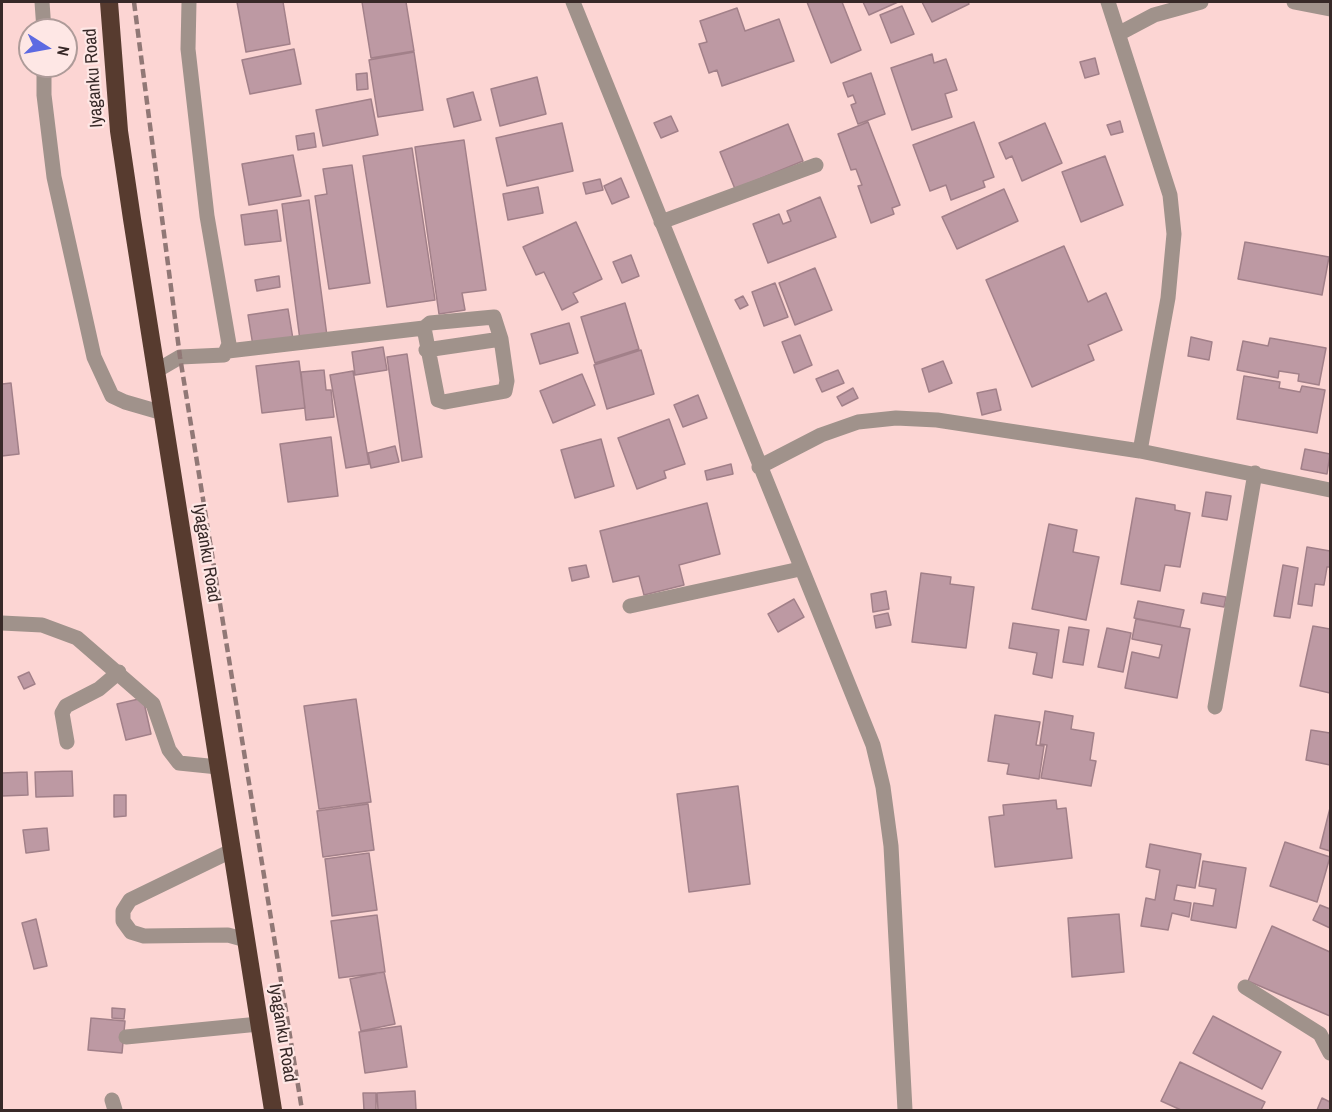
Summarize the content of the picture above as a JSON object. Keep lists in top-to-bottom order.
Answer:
{
  "streets": {
    "highway": ["Iyaganku Road"]
  },
  "north": "right"
}
